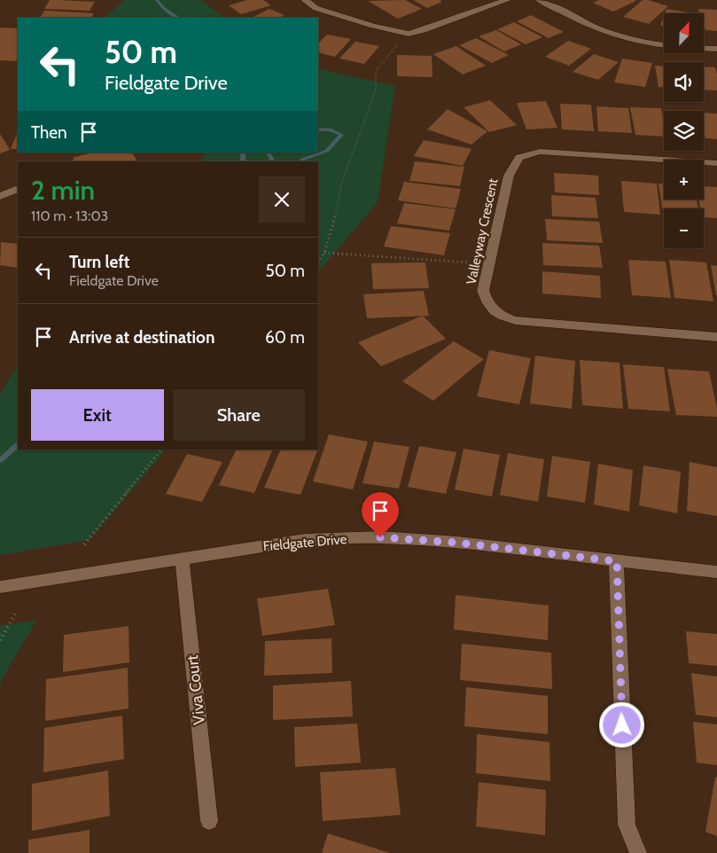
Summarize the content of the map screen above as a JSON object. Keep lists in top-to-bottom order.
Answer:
{
  "streets": {
    "street": ["Valleyway Crescent", "Fieldgate Drive", "Viva Court"]
  },
  "crossings": [
    ["Fieldgate Drive", "Viva Court"]
  ],
  "north": "top right",
  "page": {
    "map_buttons": ["+", "−"],
    "turn": ["50 m", "Fieldgate Drive"],
    "then": "Then",
    "heading": ["2 min", "110 m · 13:03"],
    "list": [
      {
        "name": "Turn left",
        "note": "Fieldgate Drive",
        "value": "50 m"
      },
      {
        "name": "Arrive at destination",
        "value": "60 m"
      }
    ],
    "buttons": ["Exit", "Share"]
  }
}
